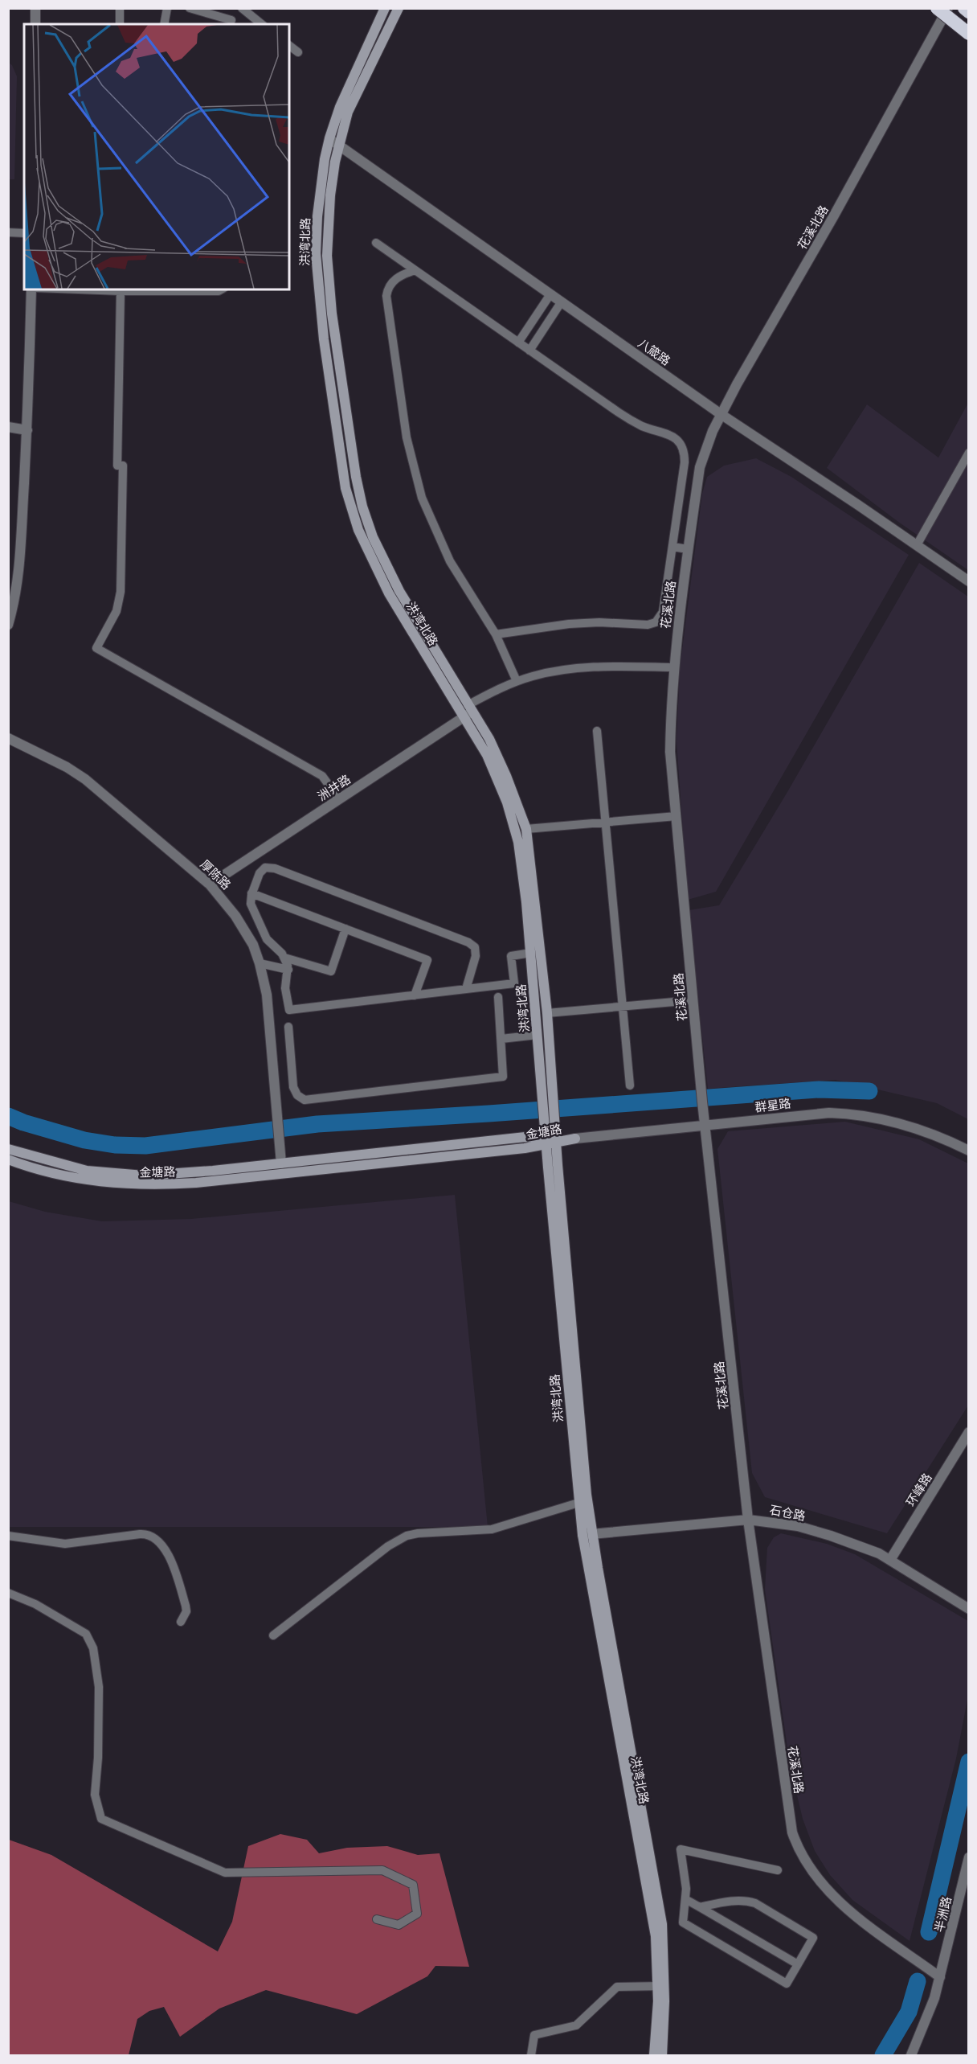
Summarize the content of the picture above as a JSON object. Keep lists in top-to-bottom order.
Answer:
{
  "streets": {
    "main road": ["洪湾北路", "金塘路"],
    "street": [
      "花溪北路",
      "八箴路",
      "洲井路",
      "厚陈路",
      "群星路",
      "环峰路",
      "石仓路",
      "半洲路"
    ]
  },
  "crossings": [
    ["花溪北路", "八箴路"],
    ["花溪北路", "群星路"],
    ["花溪北路", "石仓路"],
    ["花溪北路", "半洲路"],
    ["洪湾北路", "八箴路"],
    ["洪湾北路", "洲井路"],
    ["洪湾北路", "金塘路"],
    ["洪湾北路", "石仓路"],
    ["洲井路", "厚陈路"],
    ["厚陈路", "金塘路"],
    ["群星路", "金塘路"],
    ["环峰路", "石仓路"]
  ]
}
